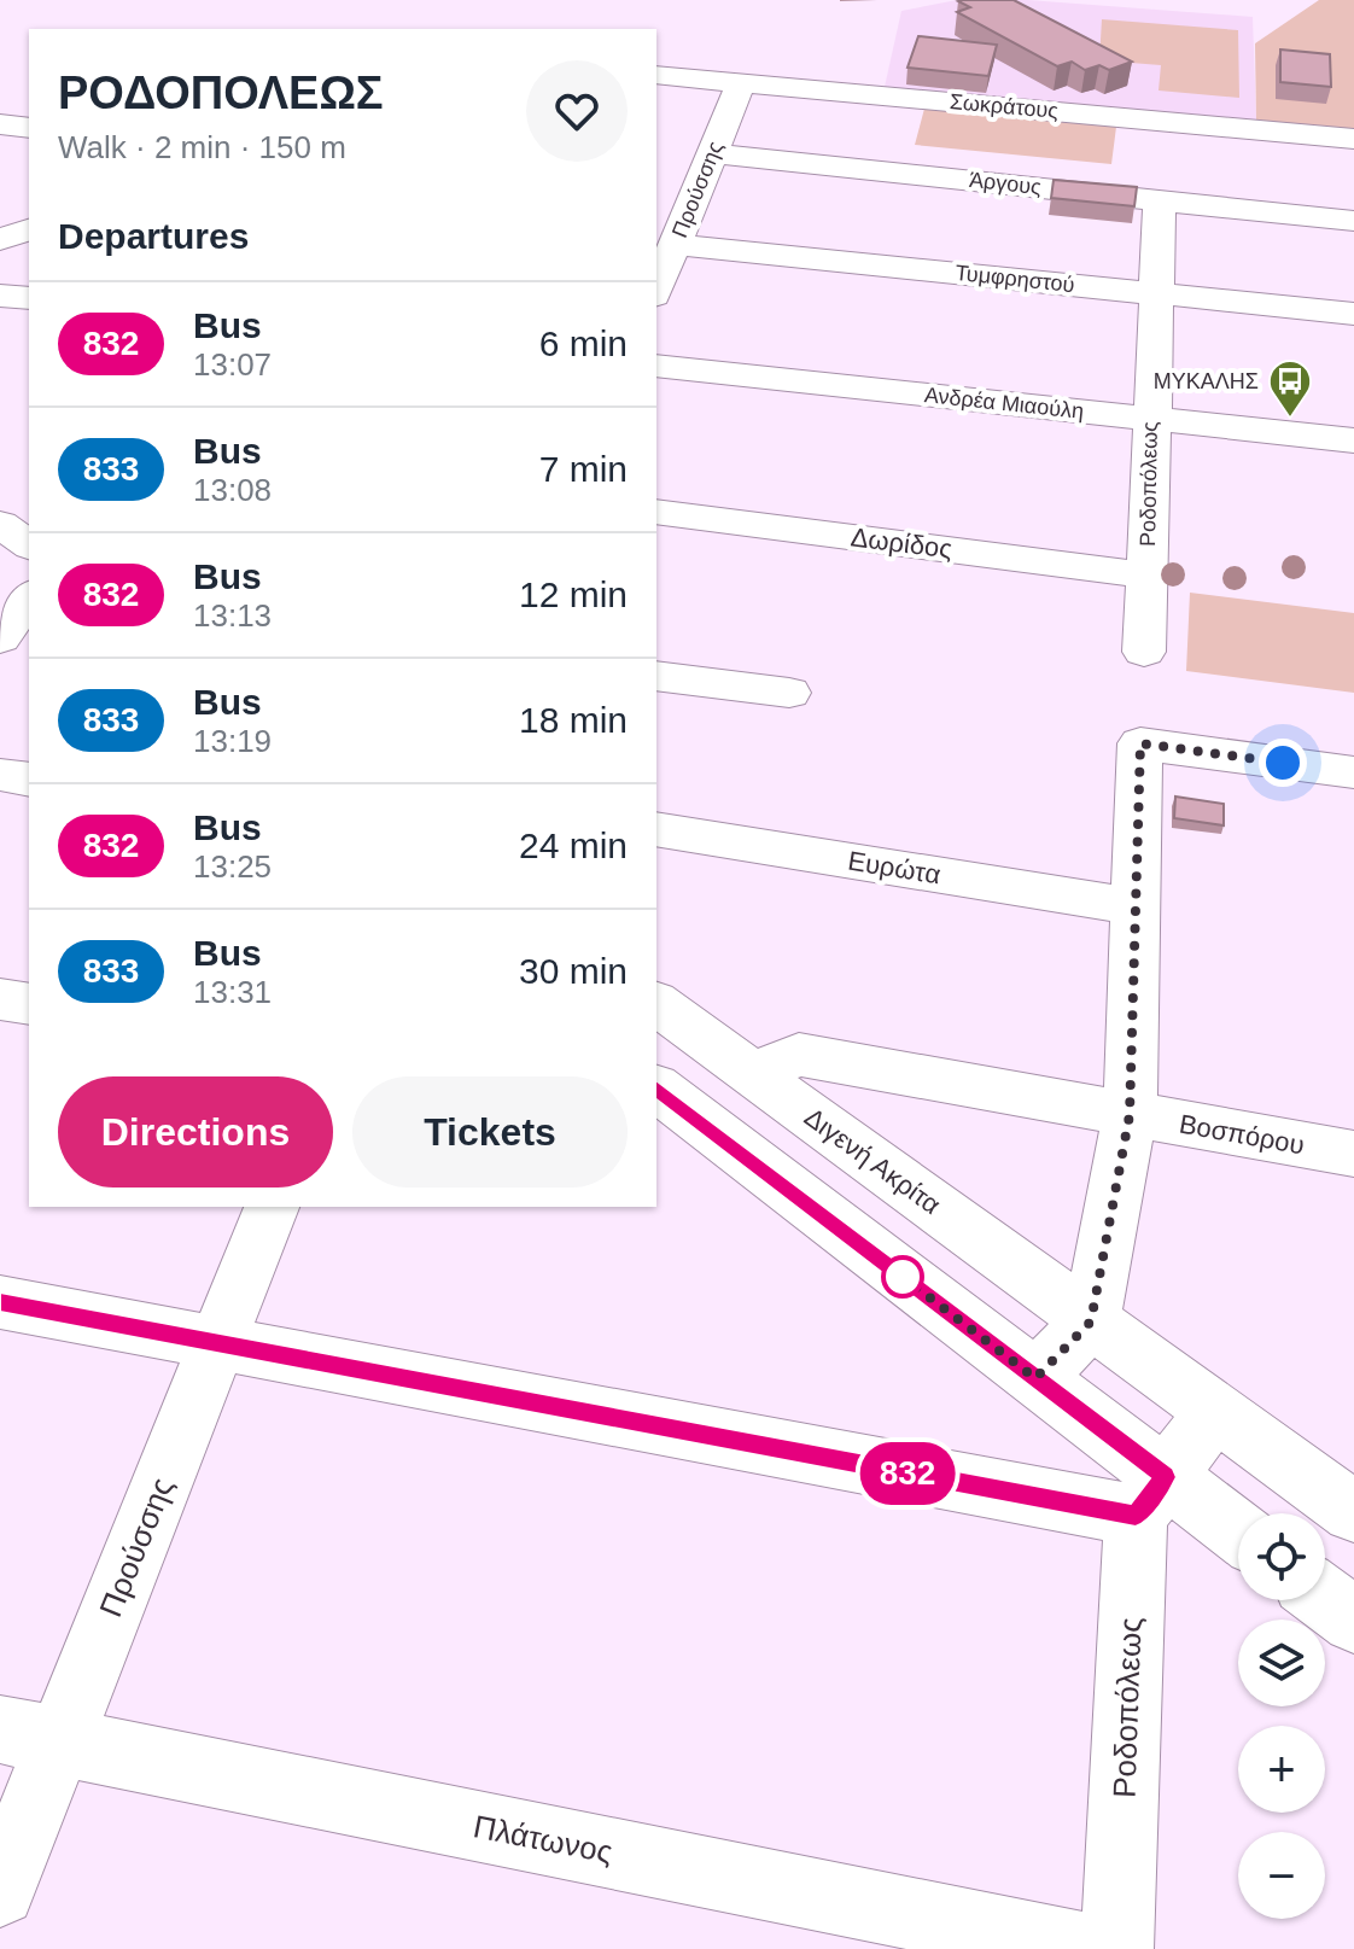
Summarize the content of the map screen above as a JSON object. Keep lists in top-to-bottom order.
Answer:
{
  "streets": {
    "street": [
      "Σωκράτους",
      "Άργους",
      "Προύσσης",
      "Τυμφρηστού",
      "Ανδρέα Μιαούλη",
      "Ροδοπόλεως",
      "Δωρίδος",
      "Ευρώτα",
      "Βοσπόρου",
      "Διγενή Ακρίτα",
      "Πλάτωνος"
    ]
  },
  "crossings": [
    ["Σωκράτους", "Προύσσης"],
    ["Άργους", "Προύσσης"],
    ["Άργους", "Ροδοπόλεως"],
    ["Προύσσης", "Τυμφρηστού"],
    ["Προύσσης", "Πλάτωνος"],
    ["Τυμφρηστού", "Ροδοπόλεως"],
    ["Ανδρέα Μιαούλη", "Ροδοπόλεως"],
    ["Ροδοπόλεως", "Δωρίδος"],
    ["Βοσπόρου", "Διγενή Ακρίτα"]
  ],
  "places": {
    "bus stop": ["ΜΥΚΑΛΗΣ"]
  },
  "lines": ["bus line 832"],
  "page": {
    "on_map": "832",
    "heading": [
      ["ΡΟΔΟΠΟΛΕΩΣ", "Walk · 2 min · 150 m"],
      "Departures"
    ],
    "list": [
      {
        "mark": "832",
        "name": "Bus",
        "note": "13:07",
        "value": "6 min"
      },
      {
        "mark": "833",
        "name": "Bus",
        "note": "13:08",
        "value": "7 min"
      },
      {
        "mark": "832",
        "name": "Bus",
        "note": "13:13",
        "value": "12 min"
      },
      {
        "mark": "833",
        "name": "Bus",
        "note": "13:19",
        "value": "18 min"
      },
      {
        "mark": "832",
        "name": "Bus",
        "note": "13:25",
        "value": "24 min"
      },
      {
        "mark": "833",
        "name": "Bus",
        "note": "13:31",
        "value": "30 min"
      }
    ],
    "buttons": ["Directions", "Tickets"],
    "map_buttons": ["+", "−"]
  }
}
